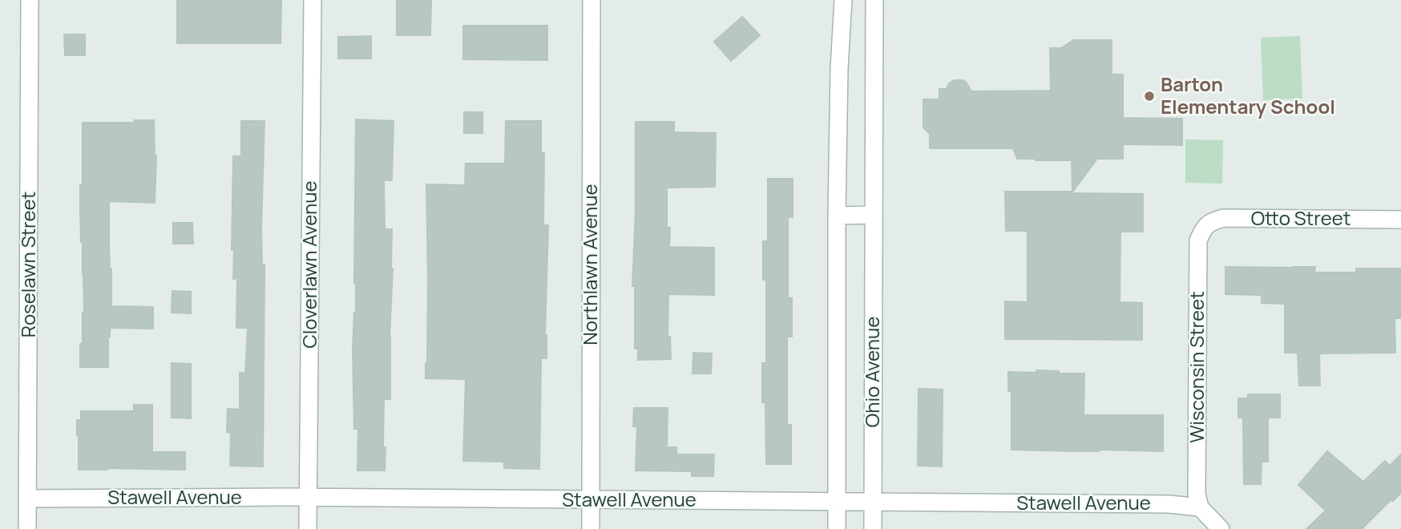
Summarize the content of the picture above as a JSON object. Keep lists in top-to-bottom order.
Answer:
{
  "streets": {
    "street": [
      "Otto Street",
      "Roselawn Street",
      "Cloverlawn Avenue",
      "Northlawn Avenue",
      "Wisconsin Street",
      "Ohio Avenue",
      "Stawell Avenue"
    ]
  },
  "crossings": [
    ["Otto Street", "Wisconsin Street"],
    ["Roselawn Street", "Stawell Avenue"],
    ["Cloverlawn Avenue", "Stawell Avenue"],
    ["Northlawn Avenue", "Stawell Avenue"],
    ["Wisconsin Street", "Stawell Avenue"],
    ["Ohio Avenue", "Stawell Avenue"]
  ],
  "places": ["Barton Elementary School"]
}
